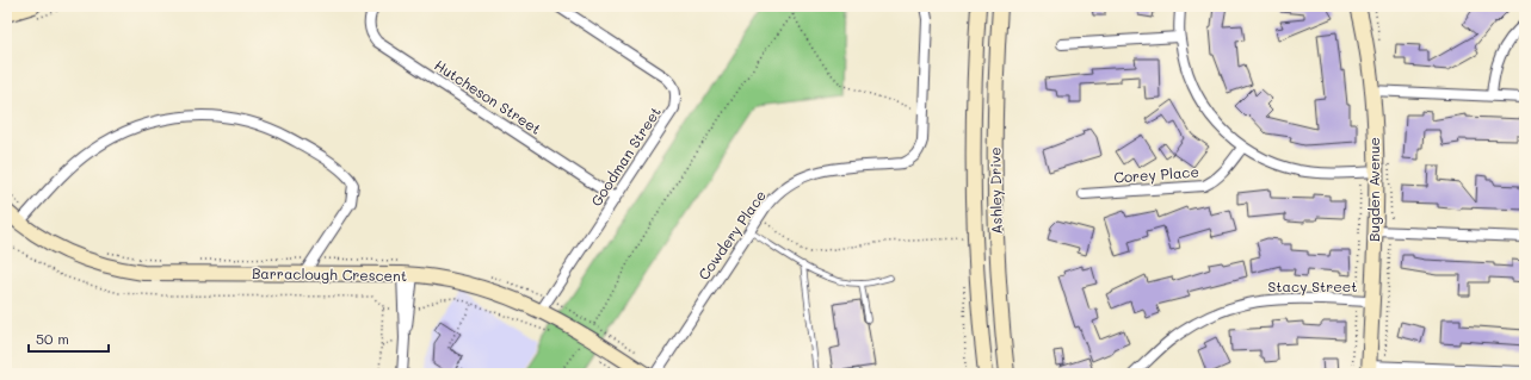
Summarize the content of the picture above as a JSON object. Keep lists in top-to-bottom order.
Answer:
{
  "streets": {
    "street": [
      "Hutcheson Street",
      "Goodman Street",
      "Corey Place",
      "Bugden Avenue",
      "Ashley Drive",
      "Cowdery Place",
      "Barraclough Crescent",
      "Stacy Street"
    ]
  },
  "crossings": [
    ["Hutcheson Street", "Goodman Street"],
    ["Goodman Street", "Barraclough Crescent"],
    ["Bugden Avenue", "Stacy Street"]
  ],
  "scale_bar": "50 m"
}
